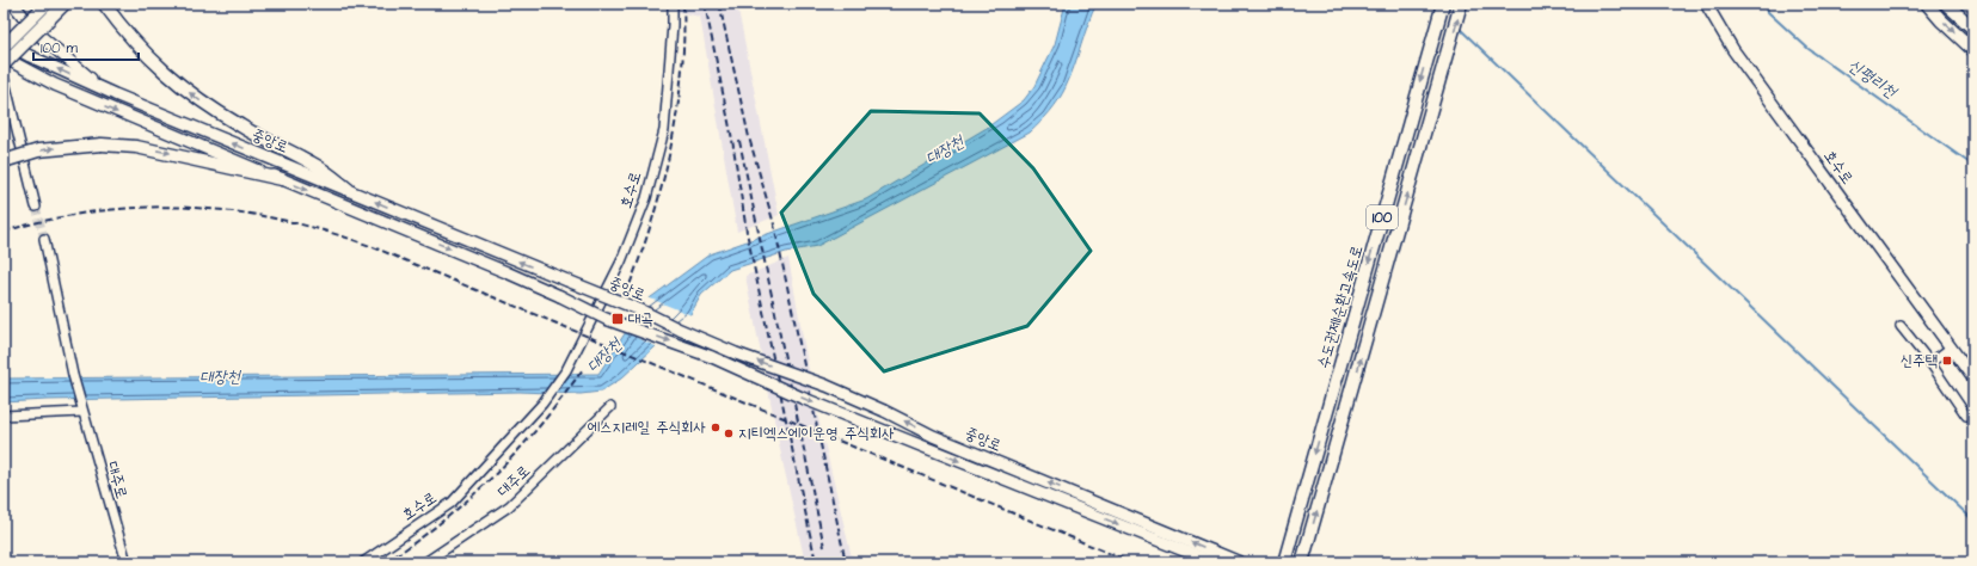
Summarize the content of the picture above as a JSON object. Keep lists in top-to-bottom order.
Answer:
{
  "streets": {
    "highway": ["100", "수도권제1순환고속도로"],
    "main road": ["중앙로", "호수로"],
    "street": ["대주로"]
  },
  "water": ["신평리천", "대장천"],
  "places": {
    "transit": ["대곡", "신주택"],
    "other": ["에스지레일 주식회사", "지티엑스에이운영 주식회사"]
  },
  "scale_bar": "100 m"
}
